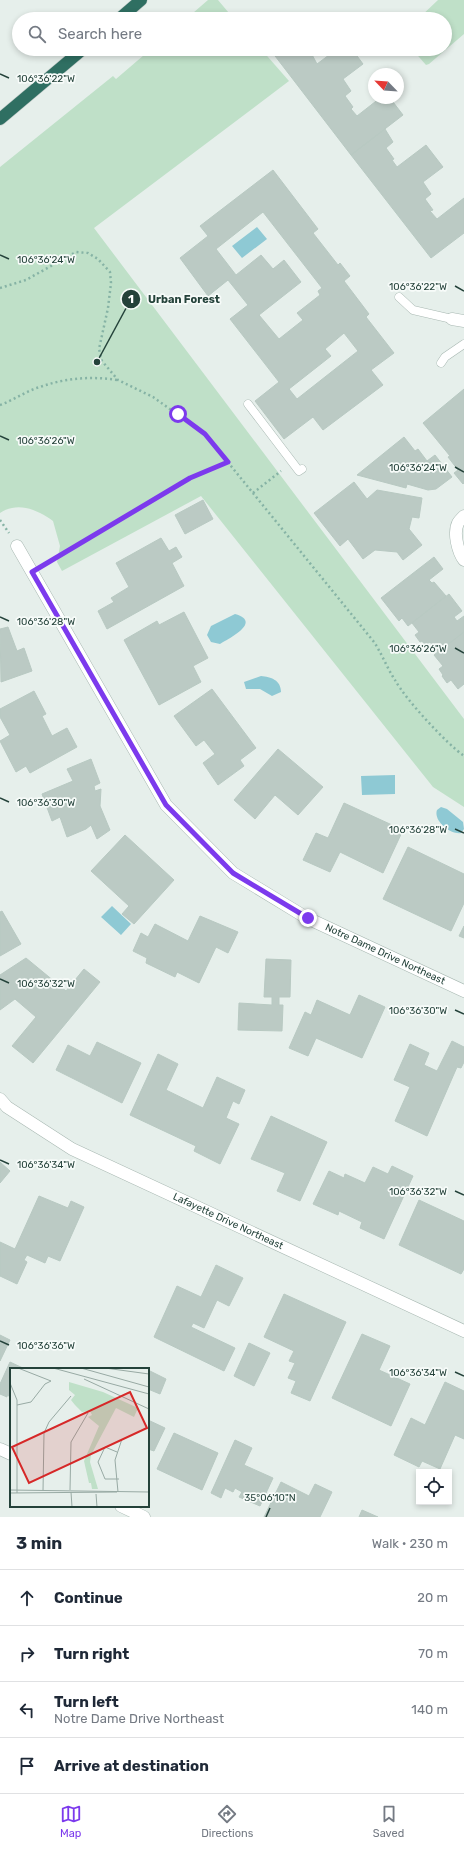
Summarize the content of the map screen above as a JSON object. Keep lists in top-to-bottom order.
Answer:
{
  "streets": {
    "street": ["Notre Dame Drive Northeast", "Lafayette Drive Northeast"]
  },
  "places": ["Urban Forest"],
  "north": "top left",
  "page": {
    "search": "Search here",
    "heading": ["3 min", "Walk · 230 m"],
    "list": [
      ["Continue", "20 m"],
      ["Turn right", "70 m"],
      ["Turn left", "Notre Dame Drive Northeast", "140 m"],
      "Arrive at destination"
    ],
    "nav": ["Map", "Directions", "Saved"]
  },
  "coordinates": [
    "106°36'22\"W",
    "106°36'24\"W",
    "106°36'26\"W",
    "106°36'28\"W",
    "106°36'30\"W",
    "106°36'32\"W",
    "106°36'34\"W",
    "106°36'36\"W",
    "35°06'10\"N"
  ]
}
